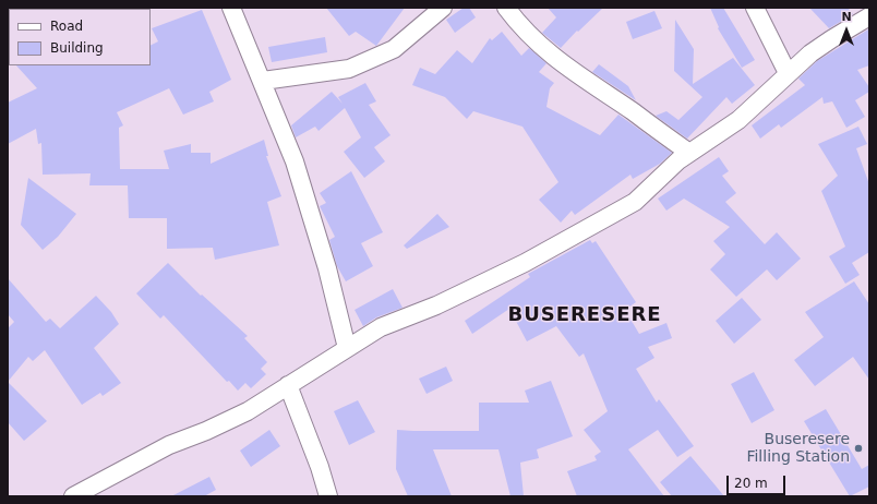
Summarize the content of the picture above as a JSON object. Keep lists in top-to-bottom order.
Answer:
{
  "districts": ["BUSERESERE"],
  "places": ["Buseresere Filling Station"],
  "legend": ["Road", "Building"],
  "scale_bar": "20 m",
  "north": "top"
}
